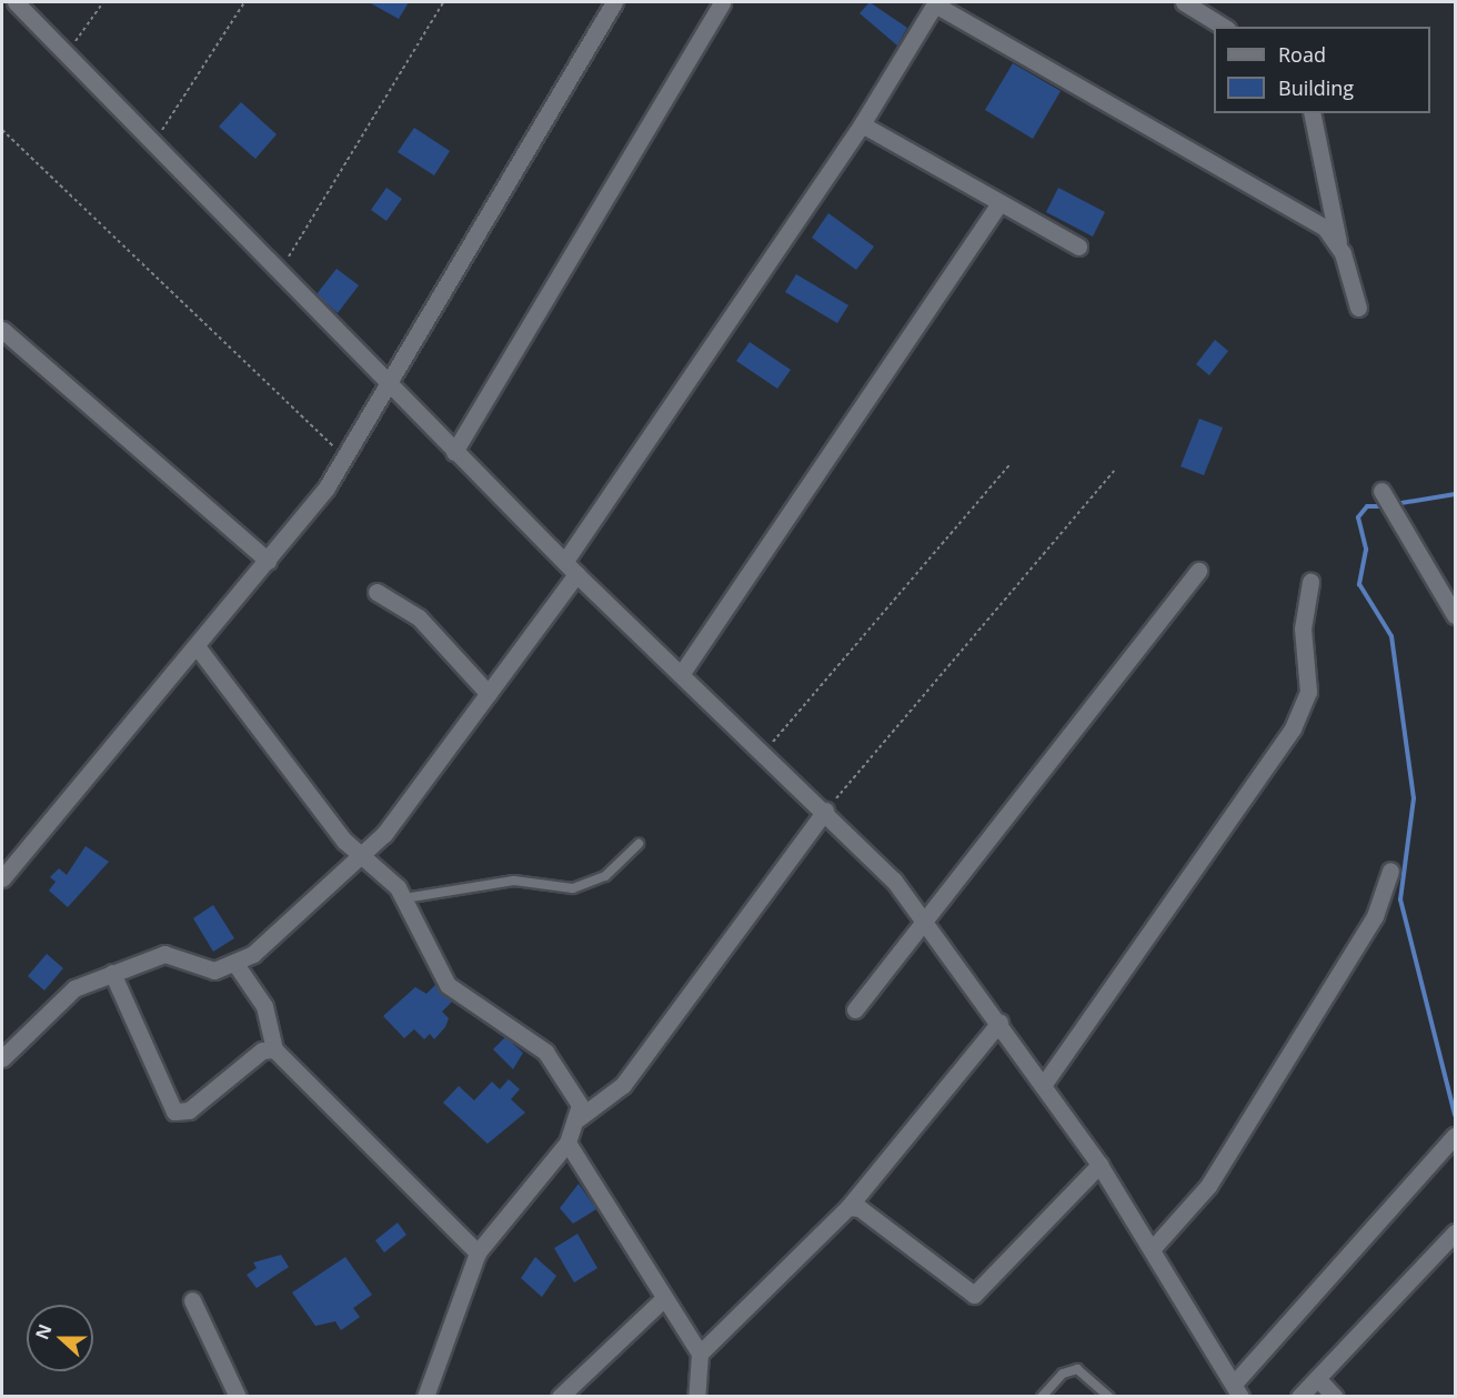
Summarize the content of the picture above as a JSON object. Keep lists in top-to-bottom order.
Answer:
{
  "legend": ["Road", "Building"],
  "north": "left"
}
